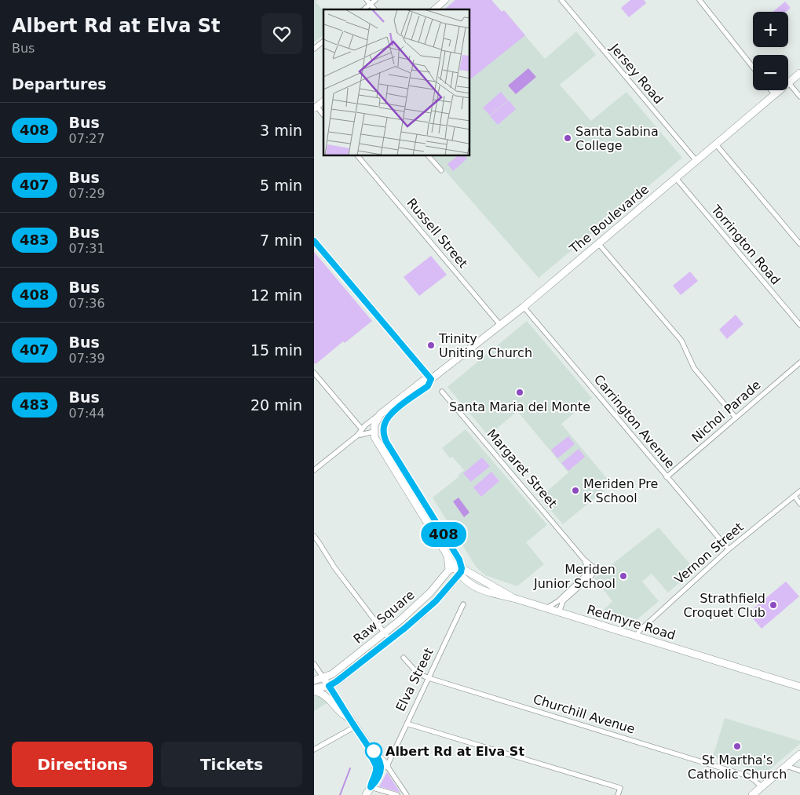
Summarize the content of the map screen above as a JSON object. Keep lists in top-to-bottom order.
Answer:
{
  "streets": {
    "main road": ["The Boulevarde", "Raw Square", "Redmyre Road"],
    "street": [
      "Jersey Road",
      "Russell Street",
      "Torrington Road",
      "Nichol Parade",
      "Carrington Avenue",
      "Margaret Street",
      "Vernon Street",
      "Elva Street",
      "Churchill Avenue"
    ]
  },
  "crossings": [
    ["Jersey Road", "The Boulevarde"],
    ["The Boulevarde", "Russell Street"],
    ["The Boulevarde", "Torrington Road"],
    ["The Boulevarde", "Carrington Avenue"],
    ["Nichol Parade", "Carrington Avenue"],
    ["Carrington Avenue", "Vernon Street"],
    ["Margaret Street", "Redmyre Road"],
    ["Vernon Street", "Redmyre Road"],
    ["Raw Square", "Redmyre Road"],
    ["Elva Street", "Churchill Avenue"]
  ],
  "places": [
    "Santa Sabina College",
    "Trinity Uniting Church",
    "Santa Maria del Monte",
    "Meriden Pre K School",
    "Meriden Junior School",
    "Strathfield Croquet Club",
    "St Martha's Catholic Church",
    "Albert Rd at Elva St"
  ],
  "lines": ["bus line 408"],
  "page": {
    "heading": [
      ["Albert Rd at Elva St", "Bus"],
      "Departures"
    ],
    "on_map": "408",
    "map_buttons": ["+", "−"],
    "list": [
      {
        "mark": "408",
        "name": "Bus",
        "note": "07:27",
        "value": "3 min"
      },
      {
        "mark": "407",
        "name": "Bus",
        "note": "07:29",
        "value": "5 min"
      },
      {
        "mark": "483",
        "name": "Bus",
        "note": "07:31",
        "value": "7 min"
      },
      {
        "mark": "408",
        "name": "Bus",
        "note": "07:36",
        "value": "12 min"
      },
      {
        "mark": "407",
        "name": "Bus",
        "note": "07:39",
        "value": "15 min"
      },
      {
        "mark": "483",
        "name": "Bus",
        "note": "07:44",
        "value": "20 min"
      }
    ],
    "buttons": ["Directions", "Tickets"]
  }
}
